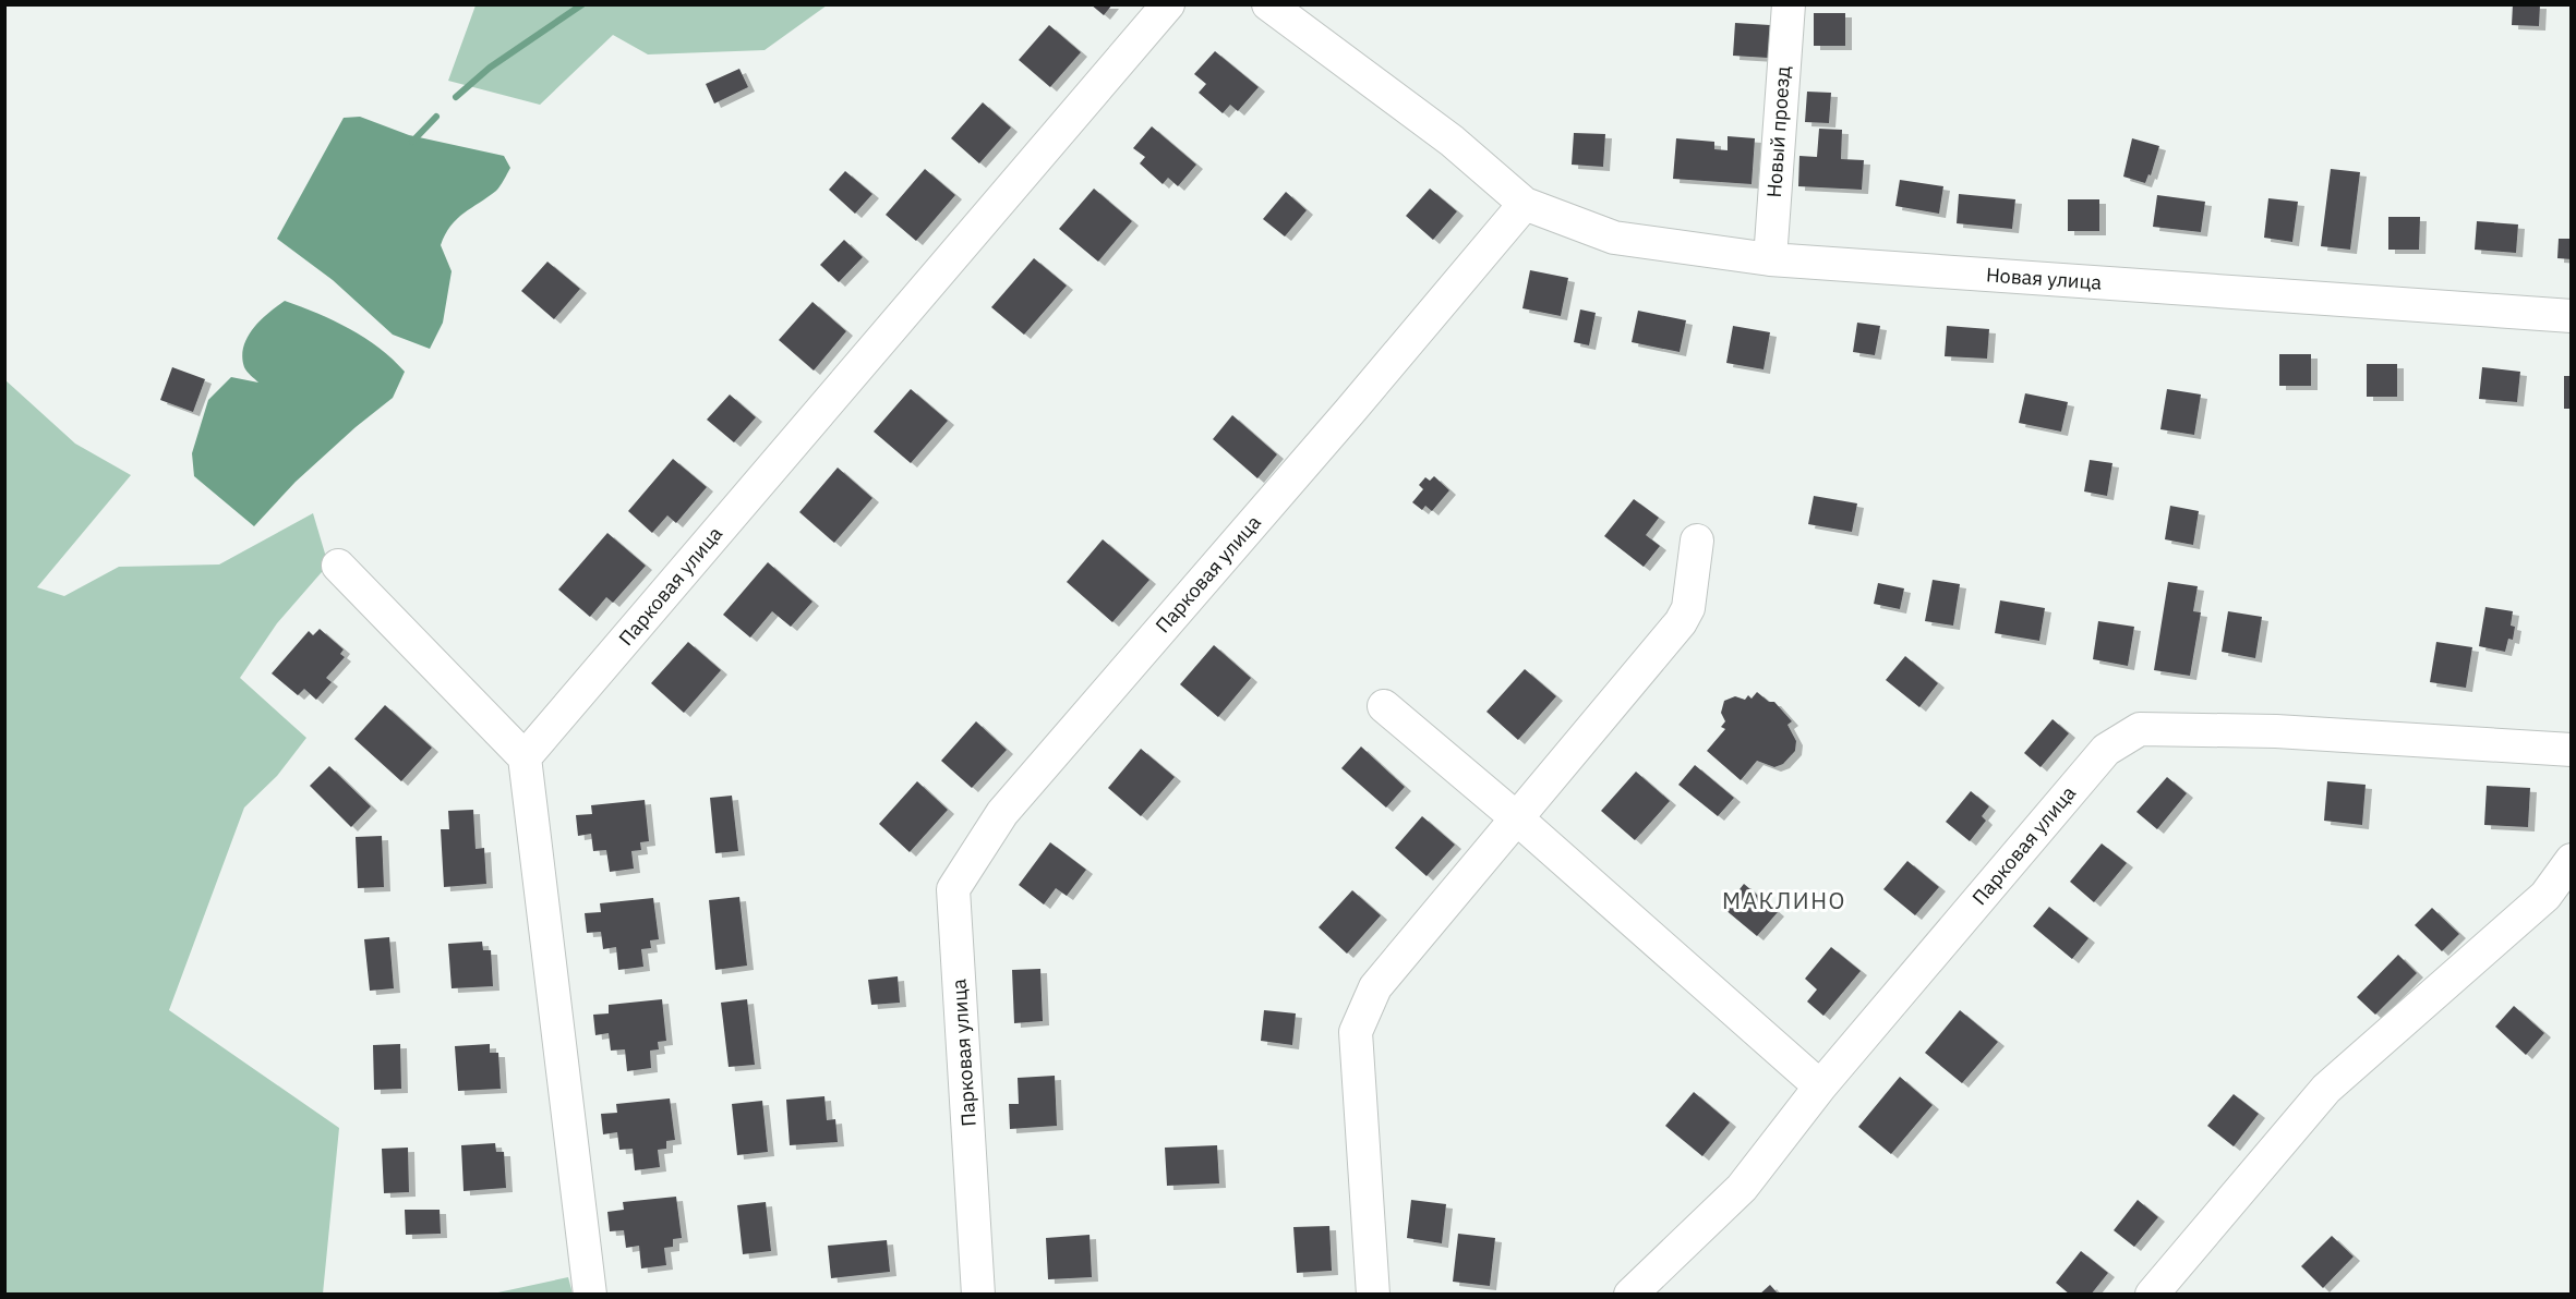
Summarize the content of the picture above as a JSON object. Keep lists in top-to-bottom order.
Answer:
{
  "streets": {
    "street": ["Новый проезд", "Новая улица", "Парковая улица"]
  },
  "crossings": [
    ["Новый проезд", "Новая улица"],
    ["Новая улица", "Парковая улица"]
  ],
  "districts": ["МАКЛИНО"]
}
